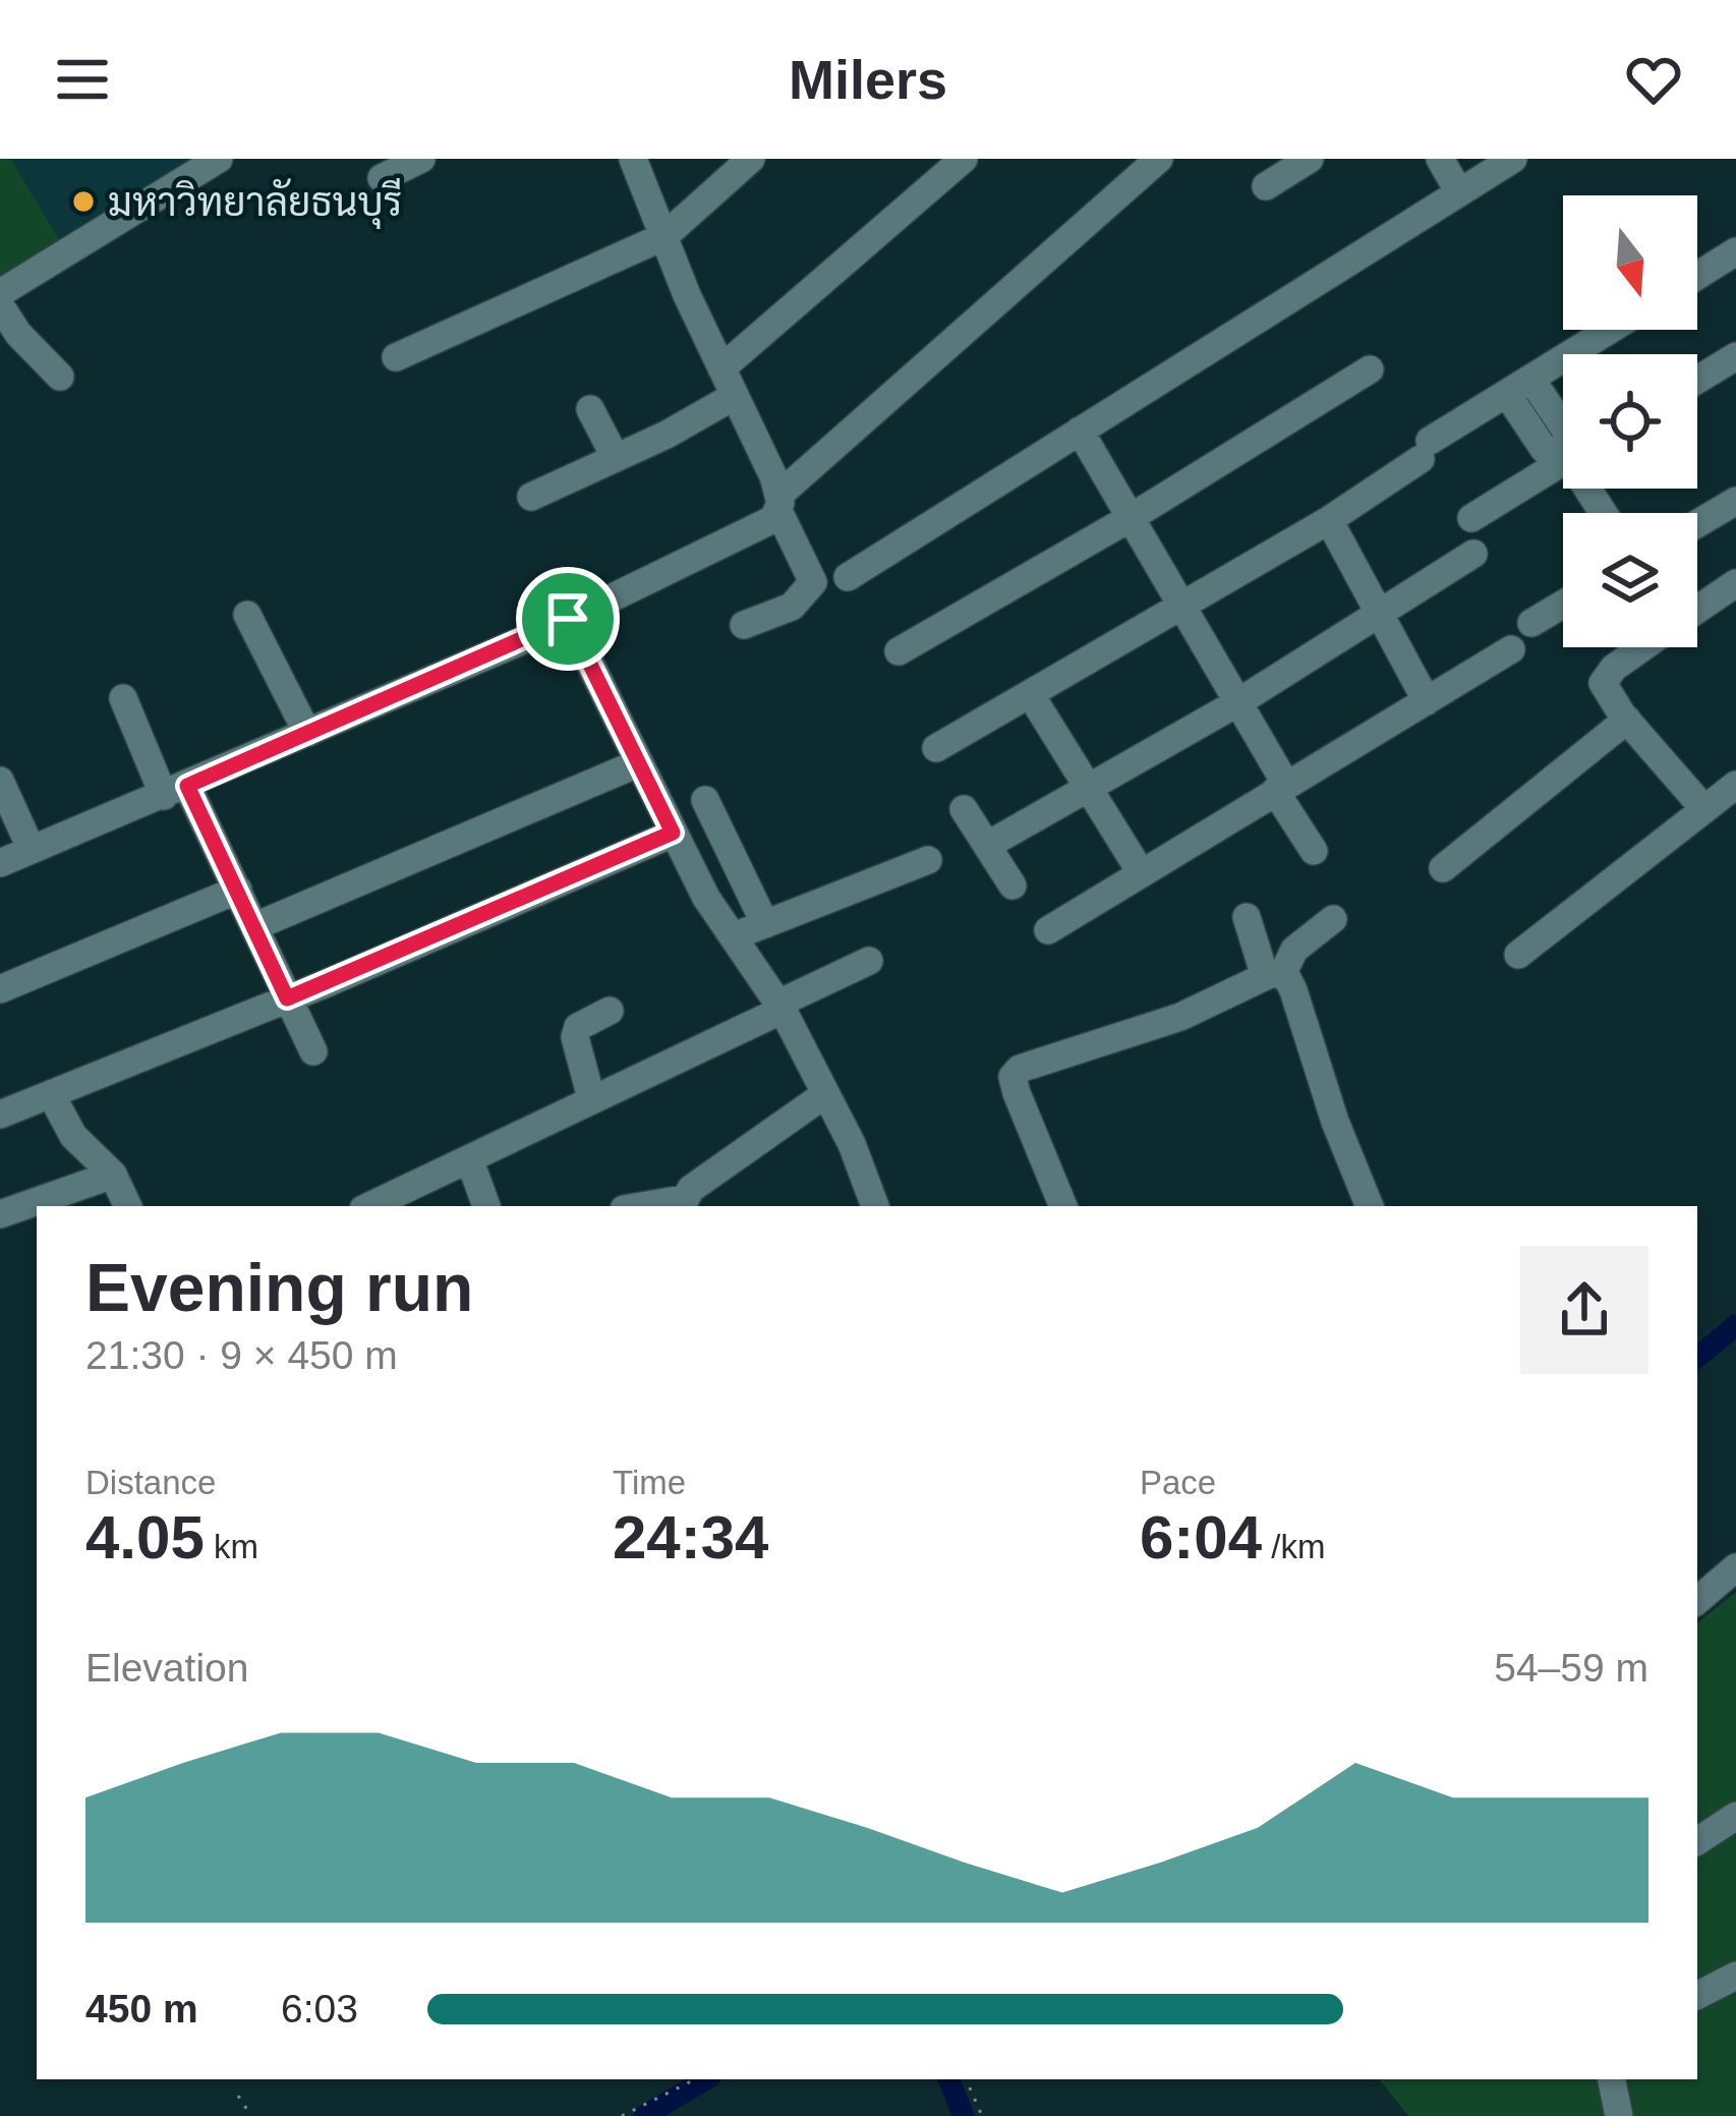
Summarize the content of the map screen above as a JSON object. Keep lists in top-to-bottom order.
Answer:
{
  "places": ["มหาวิทยาลัยธนบุรี"],
  "north": "bottom",
  "page": {
    "header": "Milers",
    "heading": ["Evening run", "21:30 · 9 × 450 m"],
    "stats": [
      ["Distance", "4.05 km"],
      ["Time", "24:34"],
      ["Pace", "6:04 /km"]
    ],
    "chart": ["Elevation", "54–59 m"],
    "list": [
      {
        "name": "450 m",
        "note": "6:03"
      }
    ]
  }
}
